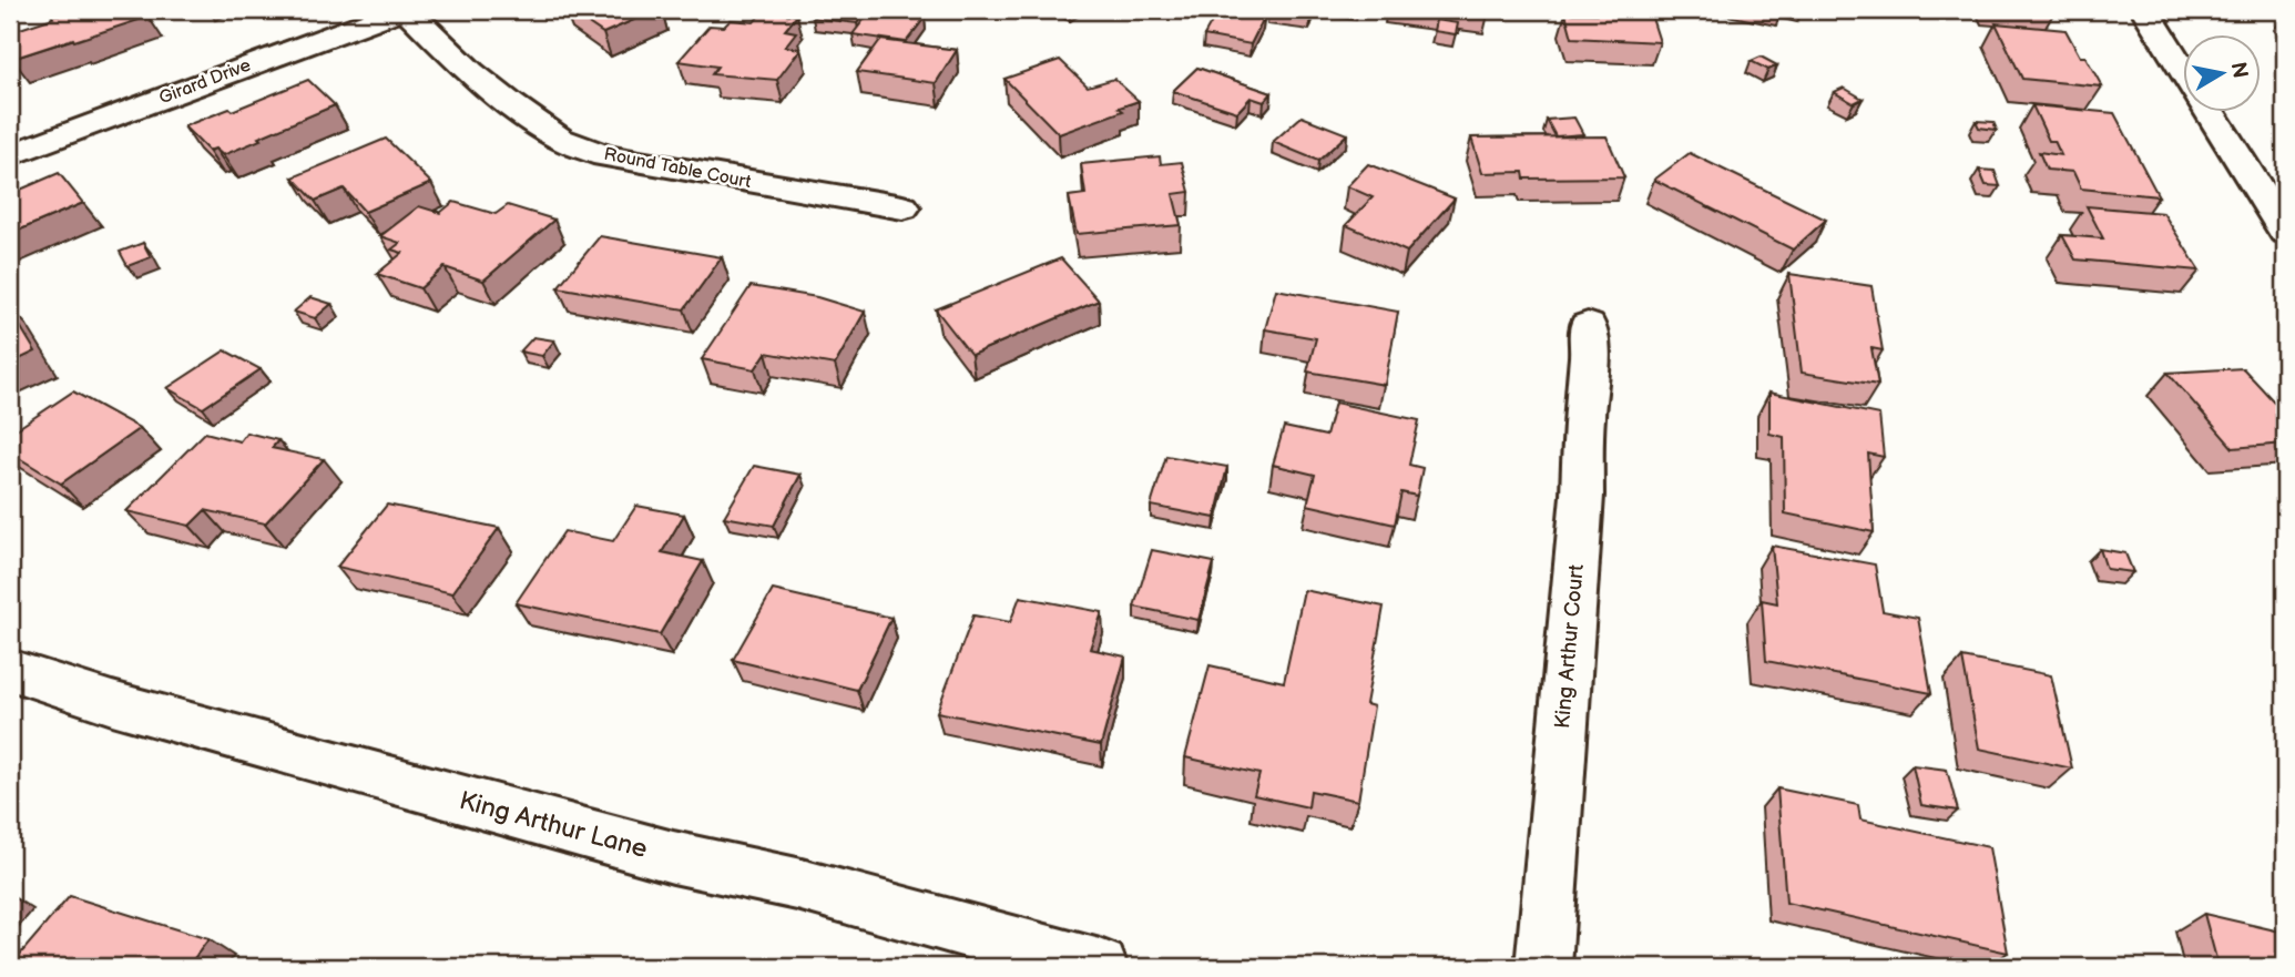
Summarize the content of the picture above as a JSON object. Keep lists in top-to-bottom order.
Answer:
{
  "streets": {
    "street": [
      "Girard Drive",
      "Round Table Court",
      "King Arthur Court",
      "King Arthur Lane"
    ]
  },
  "north": "right"
}
